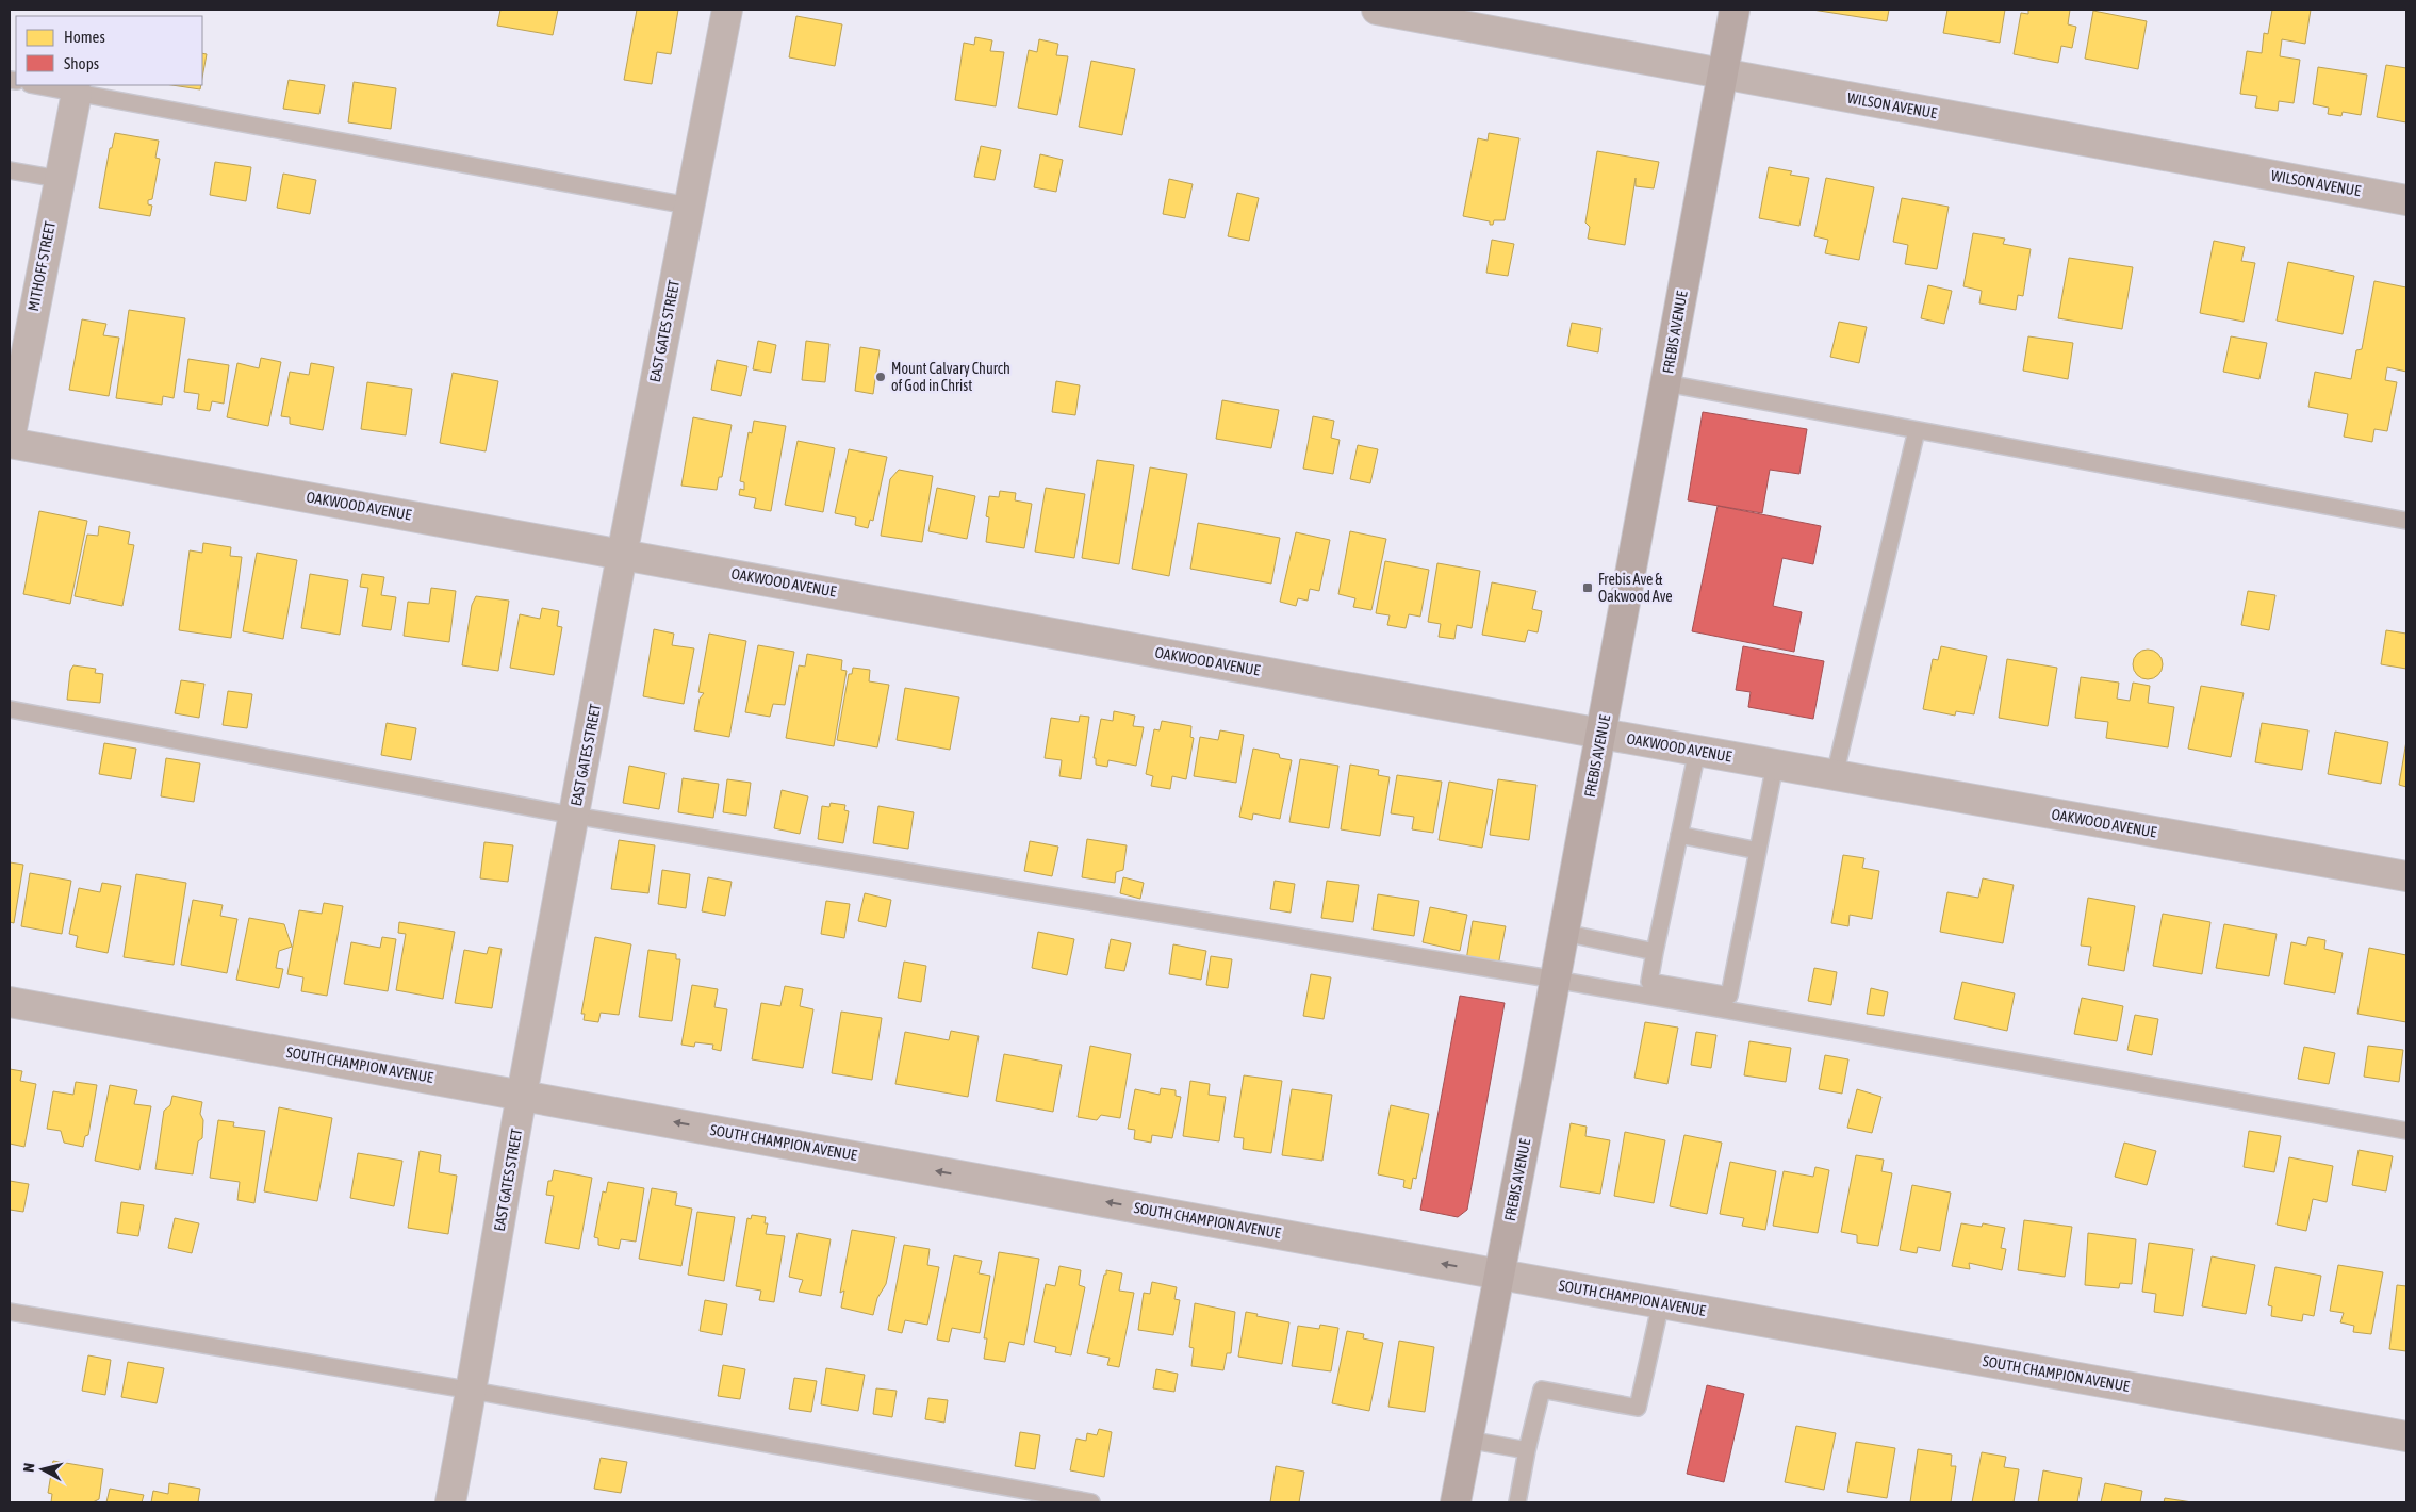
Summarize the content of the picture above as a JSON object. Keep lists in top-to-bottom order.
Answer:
{
  "streets": {
    "main road": ["FREBIS AVENUE"],
    "street": [
      "WILSON AVENUE",
      "MITHOFF STREET",
      "EAST GATES STREET",
      "OAKWOOD AVENUE",
      "SOUTH CHAMPION AVENUE"
    ]
  },
  "crossings": [
    ["WILSON AVENUE", "FREBIS AVENUE"],
    ["MITHOFF STREET", "OAKWOOD AVENUE"],
    ["EAST GATES STREET", "OAKWOOD AVENUE"],
    ["EAST GATES STREET", "SOUTH CHAMPION AVENUE"],
    ["FREBIS AVENUE", "OAKWOOD AVENUE"],
    ["FREBIS AVENUE", "SOUTH CHAMPION AVENUE"]
  ],
  "one_way": ["SOUTH CHAMPION AVENUE"],
  "places": {
    "other": ["Mount Calvary Church of God in Christ"],
    "transit": ["Frebis Ave & Oakwood Ave"]
  },
  "legend": ["Homes", "Shops"],
  "north": "left"
}
